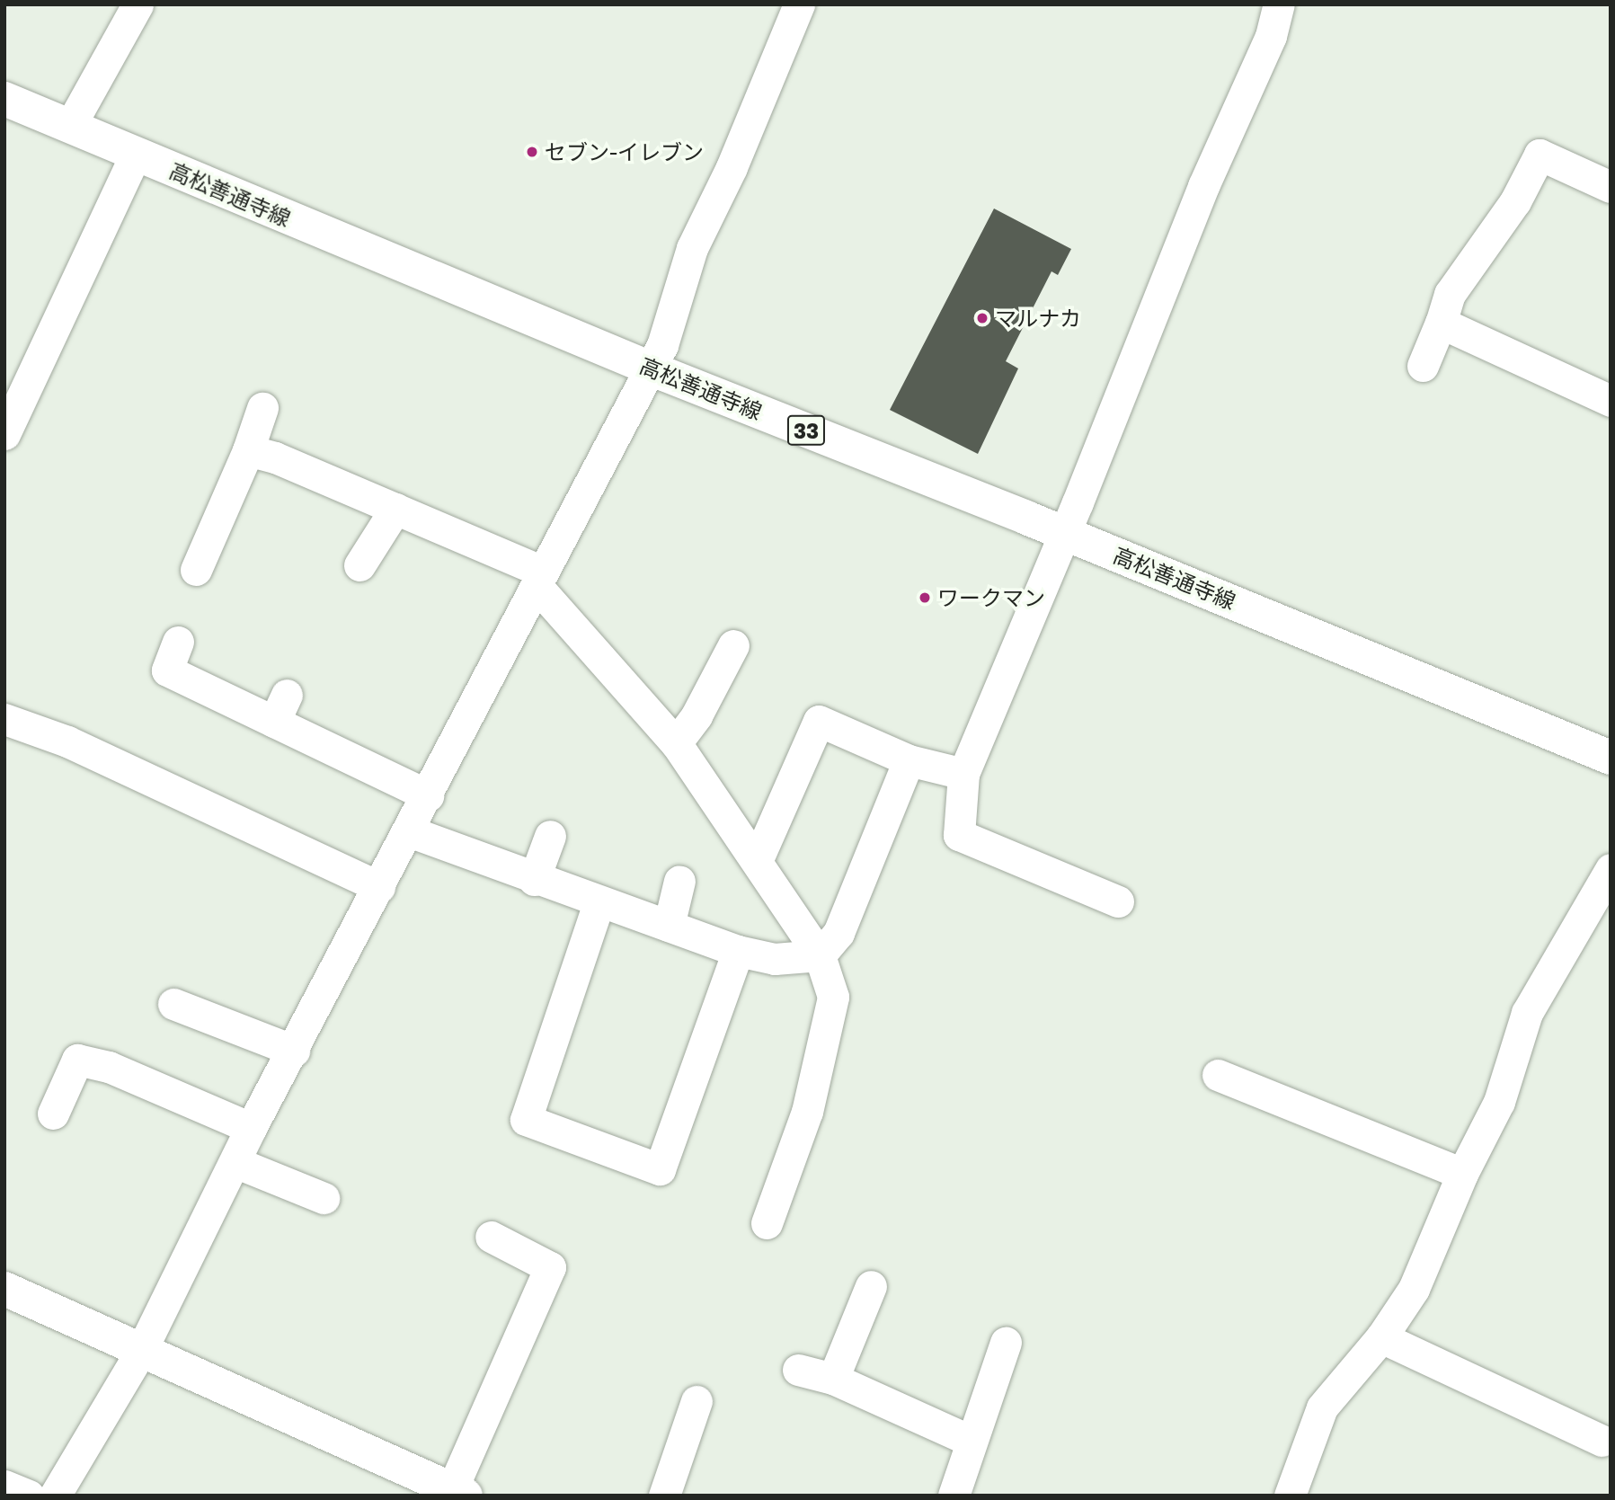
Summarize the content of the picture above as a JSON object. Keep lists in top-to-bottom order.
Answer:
{
  "streets": {
    "main road": ["高松善通寺線", "33"]
  },
  "places": ["セブン-イレブン", "マルナカ", "ワークマン"]
}
